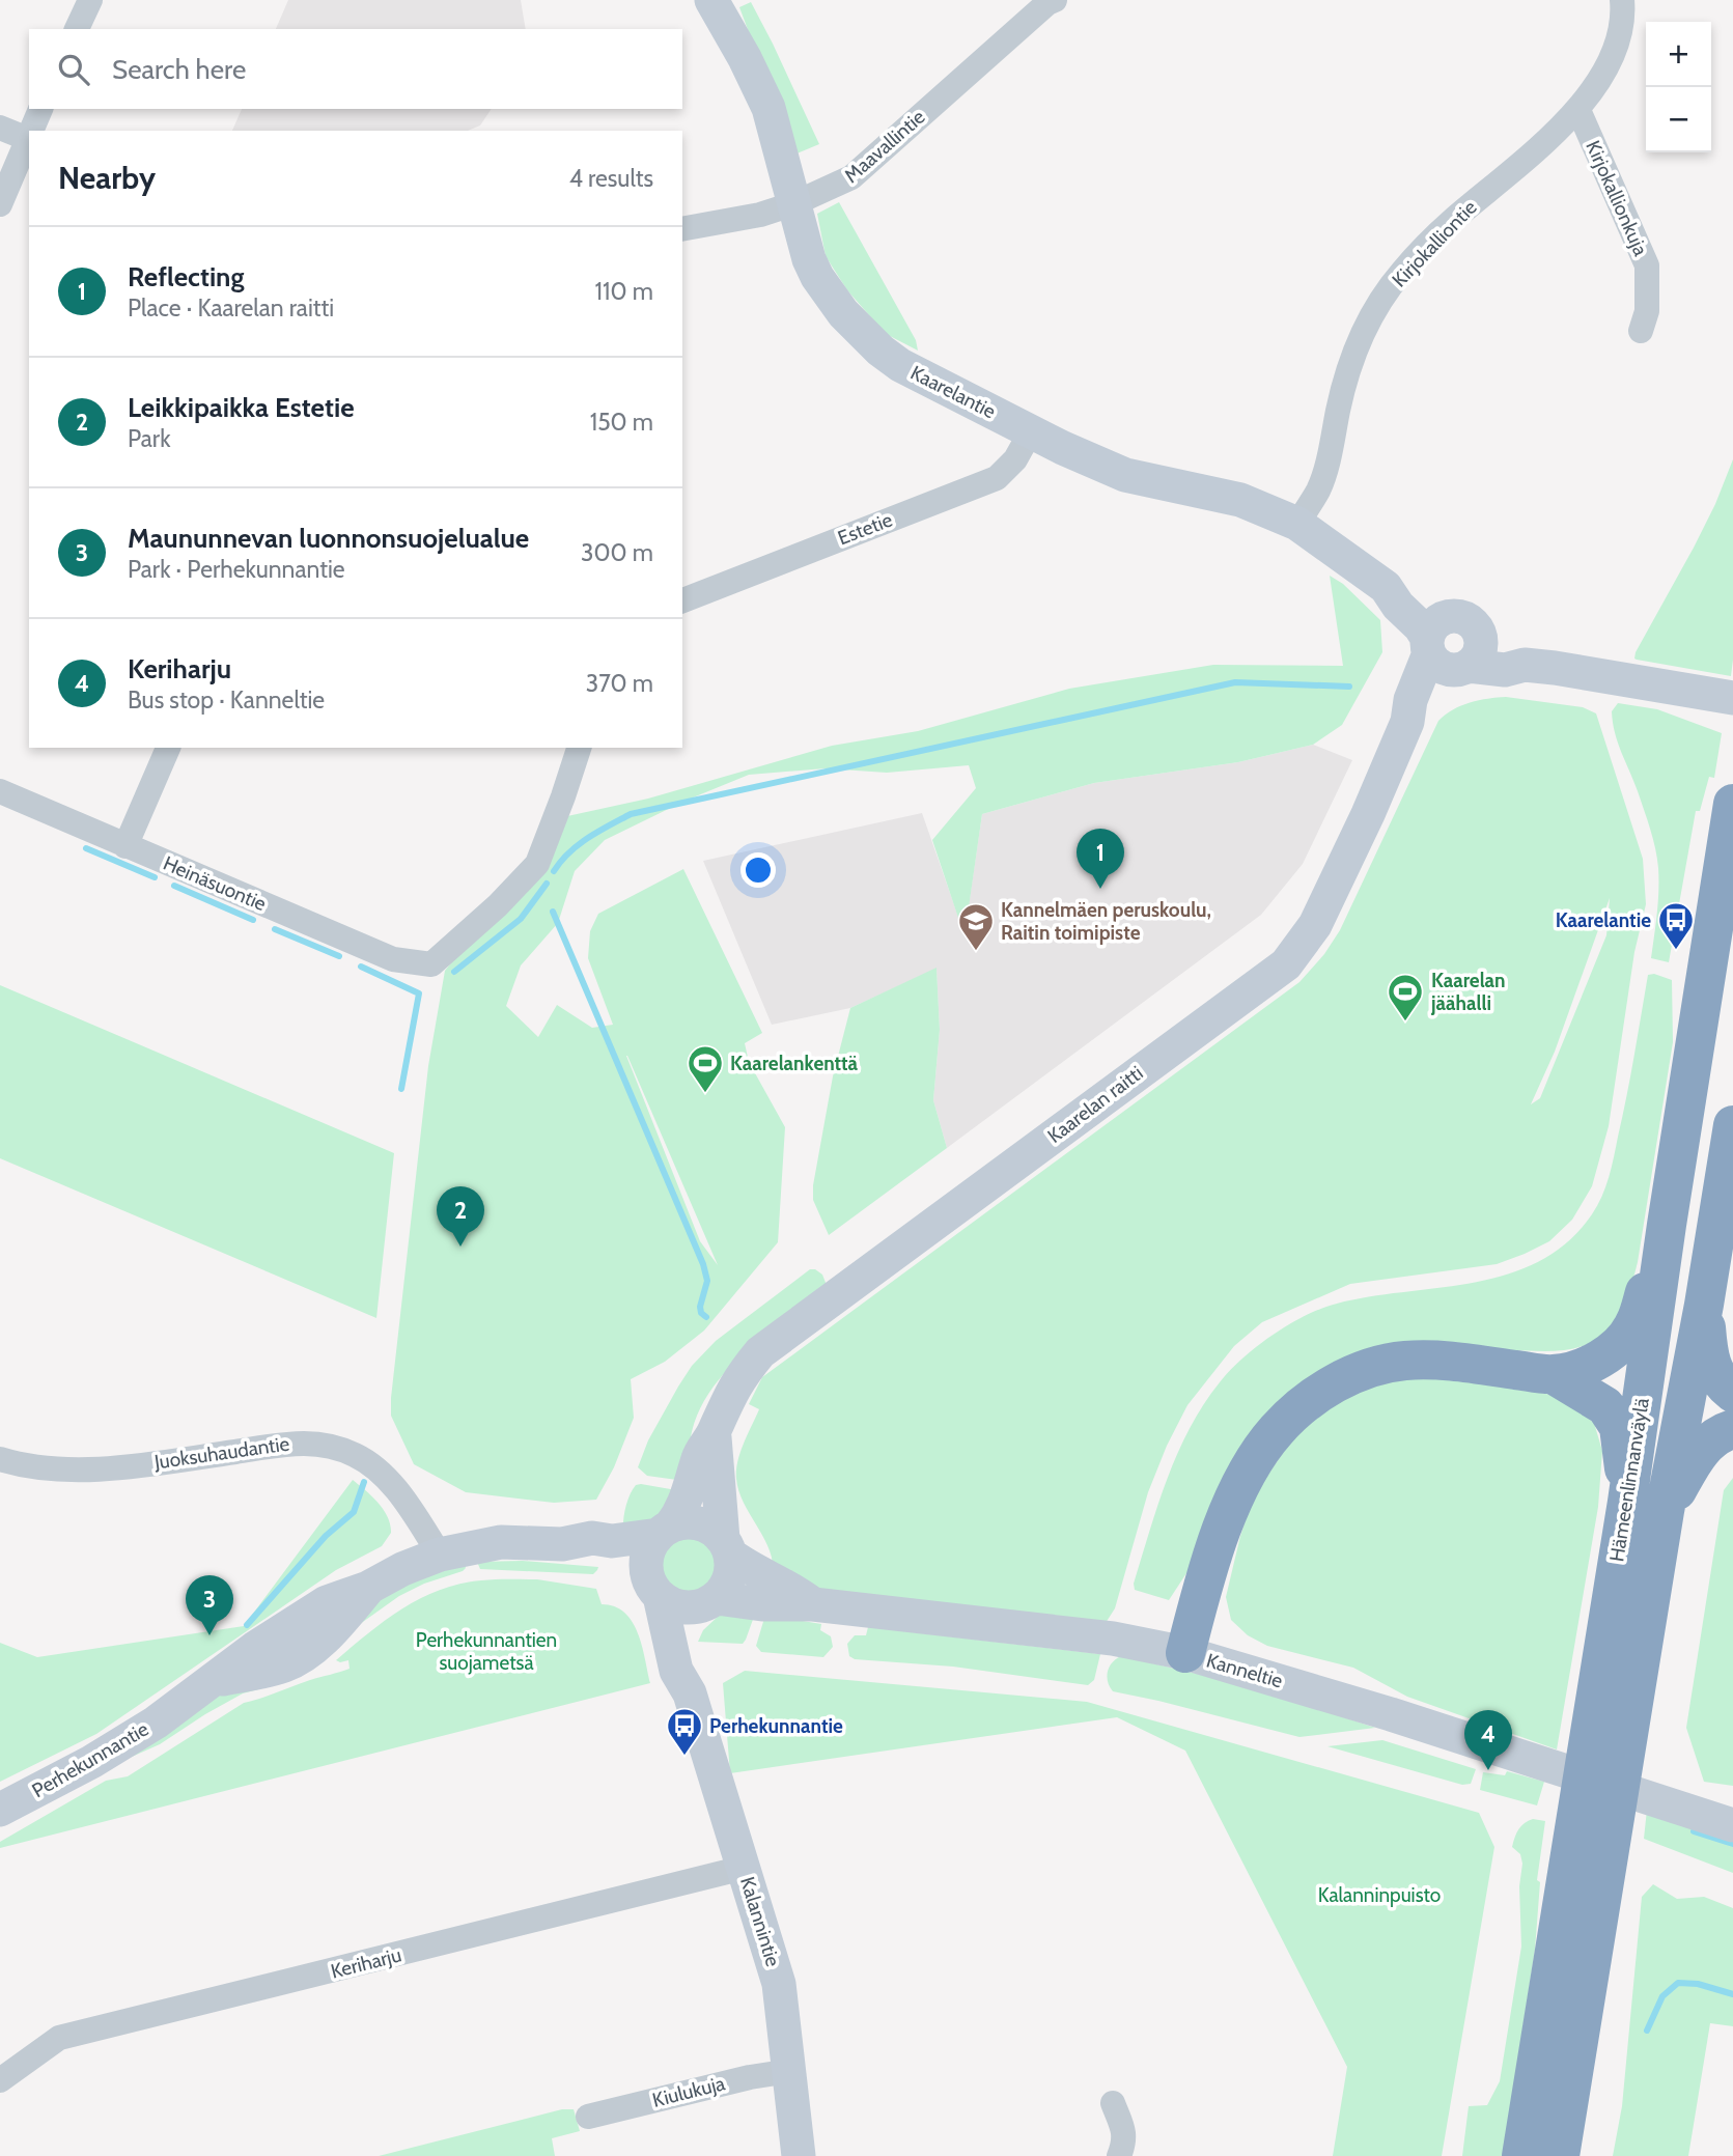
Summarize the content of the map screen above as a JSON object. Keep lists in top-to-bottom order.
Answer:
{
  "streets": {
    "highway": ["Hämeenlinnanväylä"],
    "main road": [
      "Kaarelantie",
      "Kaarelan raitti",
      "Kanneltie",
      "Perhekunnantie",
      "Kalannintie"
    ],
    "street": [
      "Maavallintie",
      "Kirjokallionkuja",
      "Kirjokalliontie",
      "Estetie",
      "Heinäsuontie",
      "Juoksuhaudantie",
      "Keriharju",
      "Kiulukuja"
    ]
  },
  "crossings": [
    ["Maavallintie", "Kaarelantie"],
    ["Kirjokallionkuja", "Kirjokalliontie"],
    ["Kirjokalliontie", "Kaarelantie"],
    ["Kaarelantie", "Estetie"],
    ["Kaarelantie", "Kaarelan raitti"],
    ["Kaarelan raitti", "Kanneltie"],
    ["Kaarelan raitti", "Perhekunnantie"],
    ["Kaarelan raitti", "Kalannintie"],
    ["Juoksuhaudantie", "Perhekunnantie"],
    ["Kanneltie", "Perhekunnantie"],
    ["Kanneltie", "Kalannintie"],
    ["Perhekunnantie", "Kalannintie"],
    ["Kalannintie", "Keriharju"],
    ["Kalannintie", "Kiulukuja"]
  ],
  "parks": ["Perhekunnantien suojametsä", "Kalanninpuisto"],
  "places": {
    "bus stop": ["Kaarelantie", "Perhekunnantie"],
    "school or university": ["Kannelmäen peruskoulu, Raitin toimipiste"],
    "sports": ["Kaarelan jäähalli", "Kaarelankenttä"]
  },
  "page": {
    "map_buttons": ["+", "−"],
    "search": "Search here",
    "heading": ["Nearby", "4 results"],
    "list": [
      {
        "mark": "1",
        "name": "Reflecting",
        "note": "Place · Kaarelan raitti",
        "value": "110 m"
      },
      {
        "mark": "2",
        "name": "Leikkipaikka Estetie",
        "note": "Park",
        "value": "150 m"
      },
      {
        "mark": "3",
        "name": "Maununnevan luonnonsuojelualue",
        "note": "Park · Perhekunnantie",
        "value": "300 m"
      },
      {
        "mark": "4",
        "name": "Keriharju",
        "note": "Bus stop · Kanneltie",
        "value": "370 m"
      }
    ],
    "pins": [
      "1",
      "2",
      "3",
      "4"
    ]
  }
}
